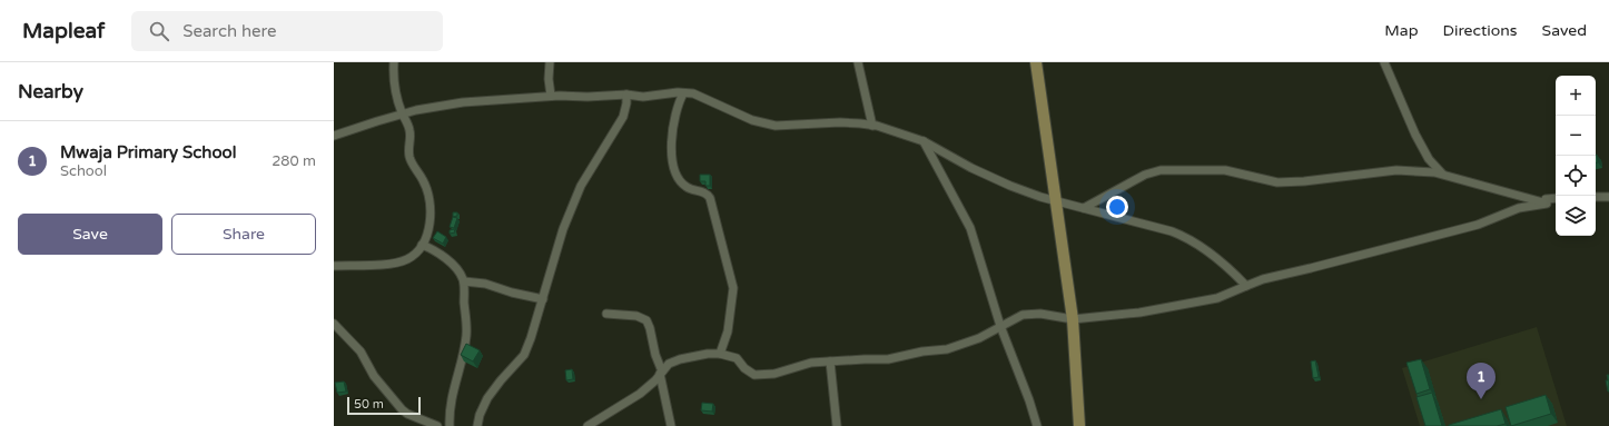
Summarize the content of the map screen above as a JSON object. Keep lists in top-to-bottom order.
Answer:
{
  "scale_bar": "50 m",
  "page": {
    "header": "Mapleaf",
    "search": "Search here",
    "nav": ["Map", "Directions", "Saved"],
    "heading": "Nearby",
    "map_buttons": ["+", "−"],
    "list": [
      {
        "mark": "1",
        "name": "Mwaja Primary School",
        "note": "School",
        "value": "280 m"
      }
    ],
    "buttons": ["Save", "Share"],
    "pins": "1",
    "scale": "50 m"
  }
}
